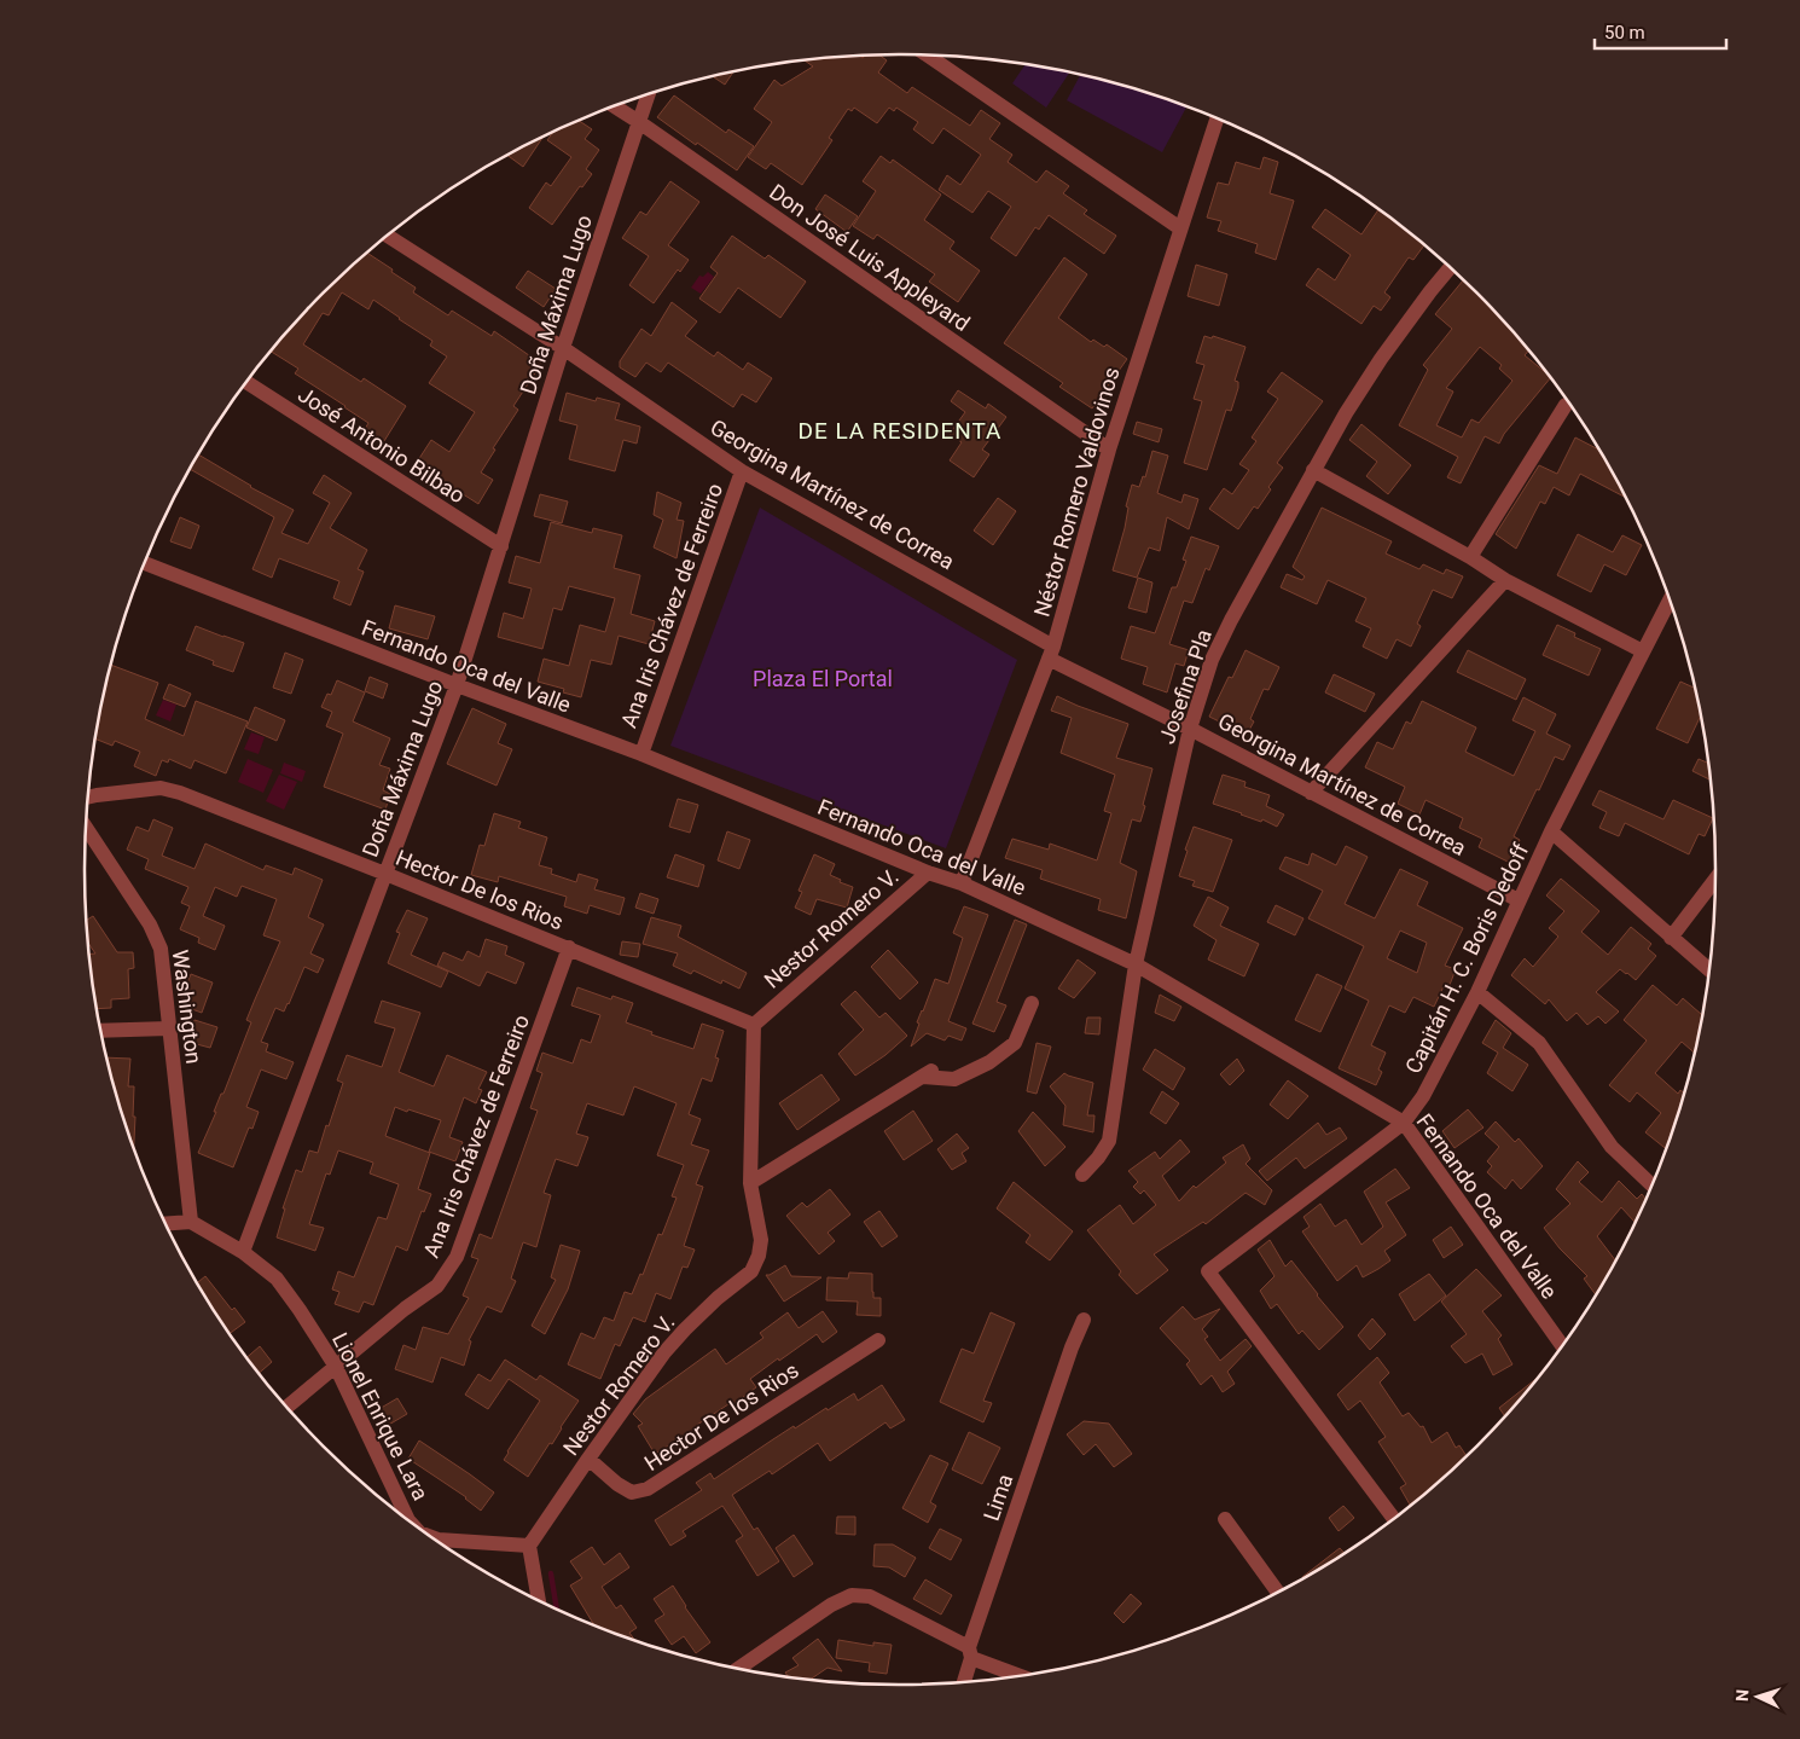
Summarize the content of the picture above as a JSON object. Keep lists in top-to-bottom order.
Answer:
{
  "streets": {
    "street": [
      "Don José Luis Appleyard",
      "Doña Máxima Lugo",
      "José Antonio Bilbao",
      "Néstor Romero Valdovinos",
      "Georgina Martínez de Correa",
      "Ana Iris Chávez de Ferreiro",
      "Fernando Oca del Valle",
      "Josefina Pla",
      "Hector De los Rios",
      "Nestor Romero V.",
      "Capitán H. C. Boris Dedoff",
      "Washington",
      "Lionel Enrique Lara",
      "Lima"
    ]
  },
  "crossings": [
    ["Don José Luis Appleyard", "Doña Máxima Lugo"],
    ["Don José Luis Appleyard", "Néstor Romero Valdovinos"],
    ["Doña Máxima Lugo", "José Antonio Bilbao"],
    ["Doña Máxima Lugo", "Georgina Martínez de Correa"],
    ["Doña Máxima Lugo", "Fernando Oca del Valle"],
    ["Doña Máxima Lugo", "Hector De los Rios"],
    ["Doña Máxima Lugo", "Lionel Enrique Lara"],
    ["Néstor Romero Valdovinos", "Georgina Martínez de Correa"],
    ["Néstor Romero Valdovinos", "Fernando Oca del Valle"],
    ["Georgina Martínez de Correa", "Ana Iris Chávez de Ferreiro"],
    ["Georgina Martínez de Correa", "Josefina Pla"],
    ["Georgina Martínez de Correa", "Capitán H. C. Boris Dedoff"],
    ["Ana Iris Chávez de Ferreiro", "Fernando Oca del Valle"],
    ["Ana Iris Chávez de Ferreiro", "Hector De los Rios"],
    ["Ana Iris Chávez de Ferreiro", "Lionel Enrique Lara"],
    ["Fernando Oca del Valle", "Josefina Pla"],
    ["Fernando Oca del Valle", "Nestor Romero V."],
    ["Fernando Oca del Valle", "Capitán H. C. Boris Dedoff"],
    ["Hector De los Rios", "Nestor Romero V."],
    ["Nestor Romero V.", "Lionel Enrique Lara"],
    ["Washington", "Lionel Enrique Lara"]
  ],
  "districts": ["DE LA RESIDENTA"],
  "parks": ["Plaza El Portal"],
  "scale_bar": "50 m",
  "north": "left"
}
